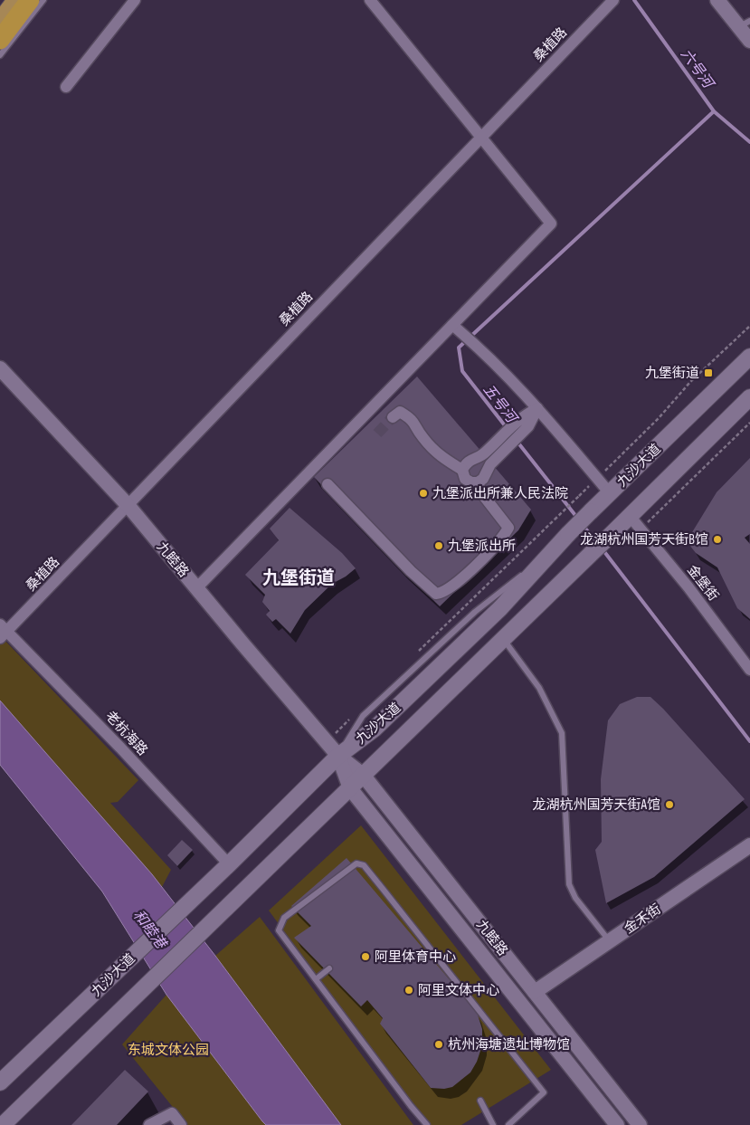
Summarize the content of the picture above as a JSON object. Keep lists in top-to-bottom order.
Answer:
{
  "streets": {
    "main road": ["九沙大道"],
    "street": [
      "桑植路",
      "九睦路",
      "金堡街",
      "老杭海路",
      "金禾街"
    ]
  },
  "crossings": [
    ["桑植路", "九睦路"],
    ["桑植路", "老杭海路"],
    ["九沙大道", "九睦路"],
    ["九沙大道", "金堡街"],
    ["九沙大道", "老杭海路"],
    ["九睦路", "金禾街"]
  ],
  "districts": ["九堡街道"],
  "water": ["六号河", "五号河", "和睦港"],
  "parks": ["东城文体公园"],
  "places": {
    "transit": ["九堡街道"],
    "other": [
      "九堡派出所兼人民法院",
      "龙湖杭州国芳天街B馆",
      "九堡派出所",
      "龙湖杭州国芳天街A馆",
      "阿里体育中心",
      "阿里文体中心",
      "杭州海塘遗址博物馆"
    ]
  }
}
